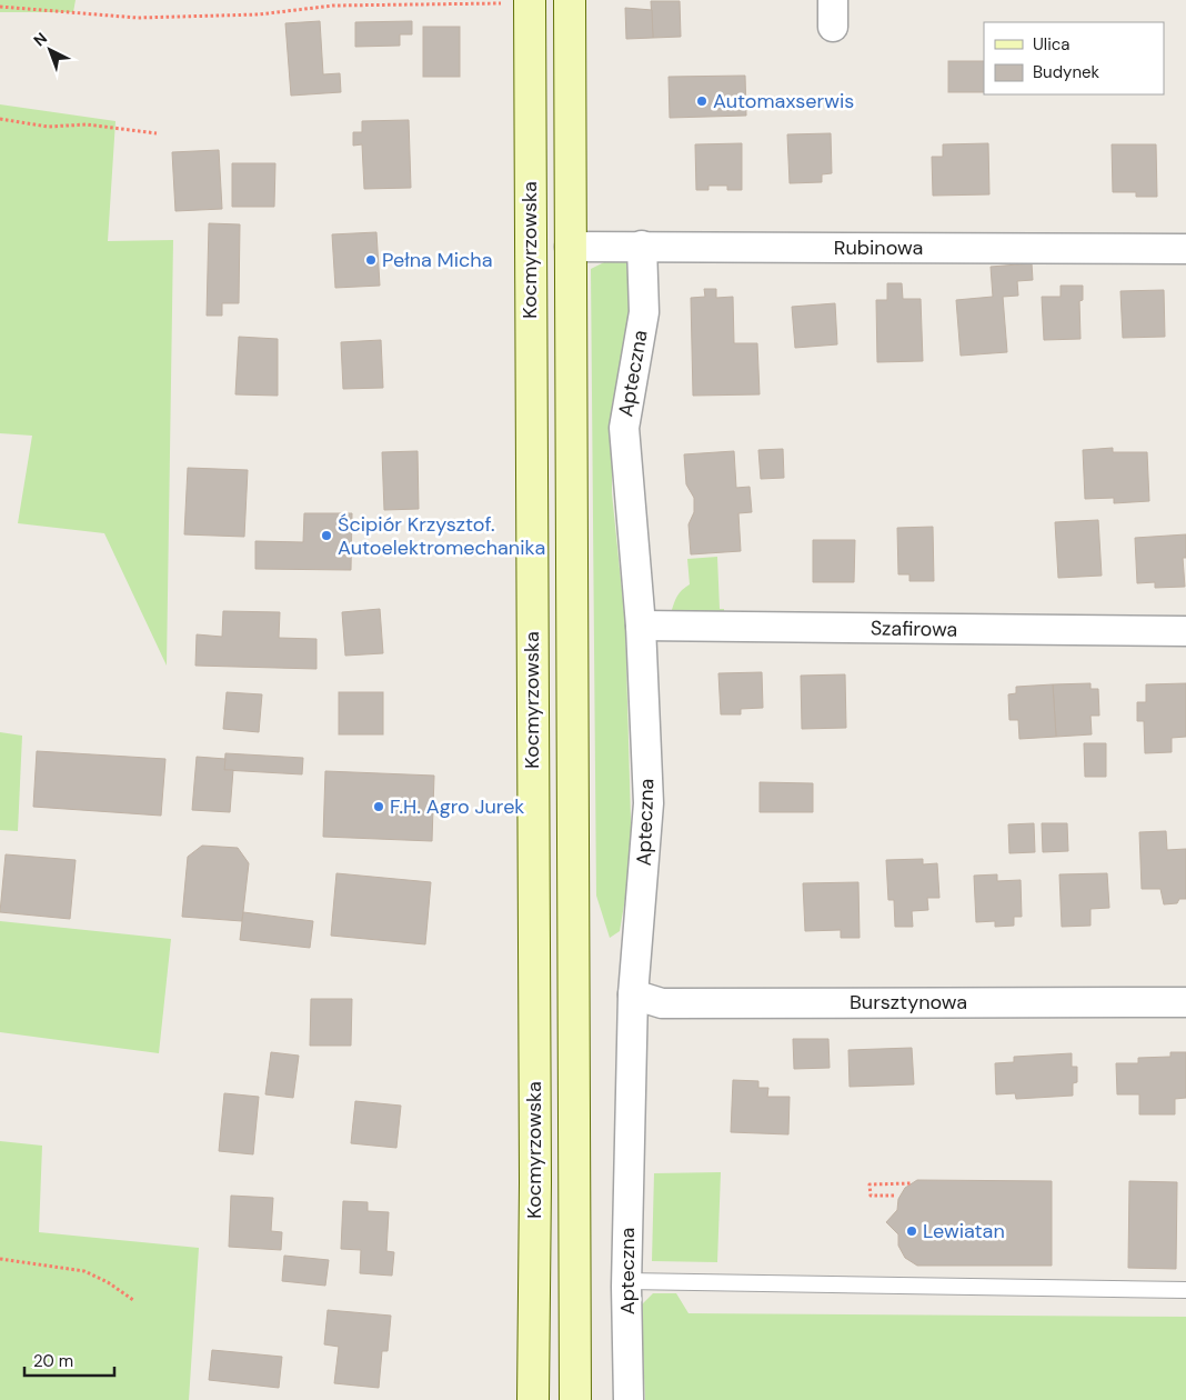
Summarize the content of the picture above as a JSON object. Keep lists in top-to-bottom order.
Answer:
{
  "streets": {
    "main road": ["Kocmyrzowska"],
    "street": [
      "Rubinowa",
      "Apteczna",
      "Szafirowa",
      "Bursztynowa"
    ]
  },
  "crossings": [
    ["Rubinowa", "Kocmyrzowska"],
    ["Rubinowa", "Apteczna"],
    ["Apteczna", "Szafirowa"],
    ["Apteczna", "Bursztynowa"]
  ],
  "places": [
    "Automaxserwis",
    "Pełna Micha",
    "Ścipiór Krzysztof. Autoelektromechanika",
    "F.H. Agro Jurek",
    "Lewiatan"
  ],
  "legend": ["Ulica", "Budynek"],
  "scale_bar": "20 m",
  "north": "top left"
}
